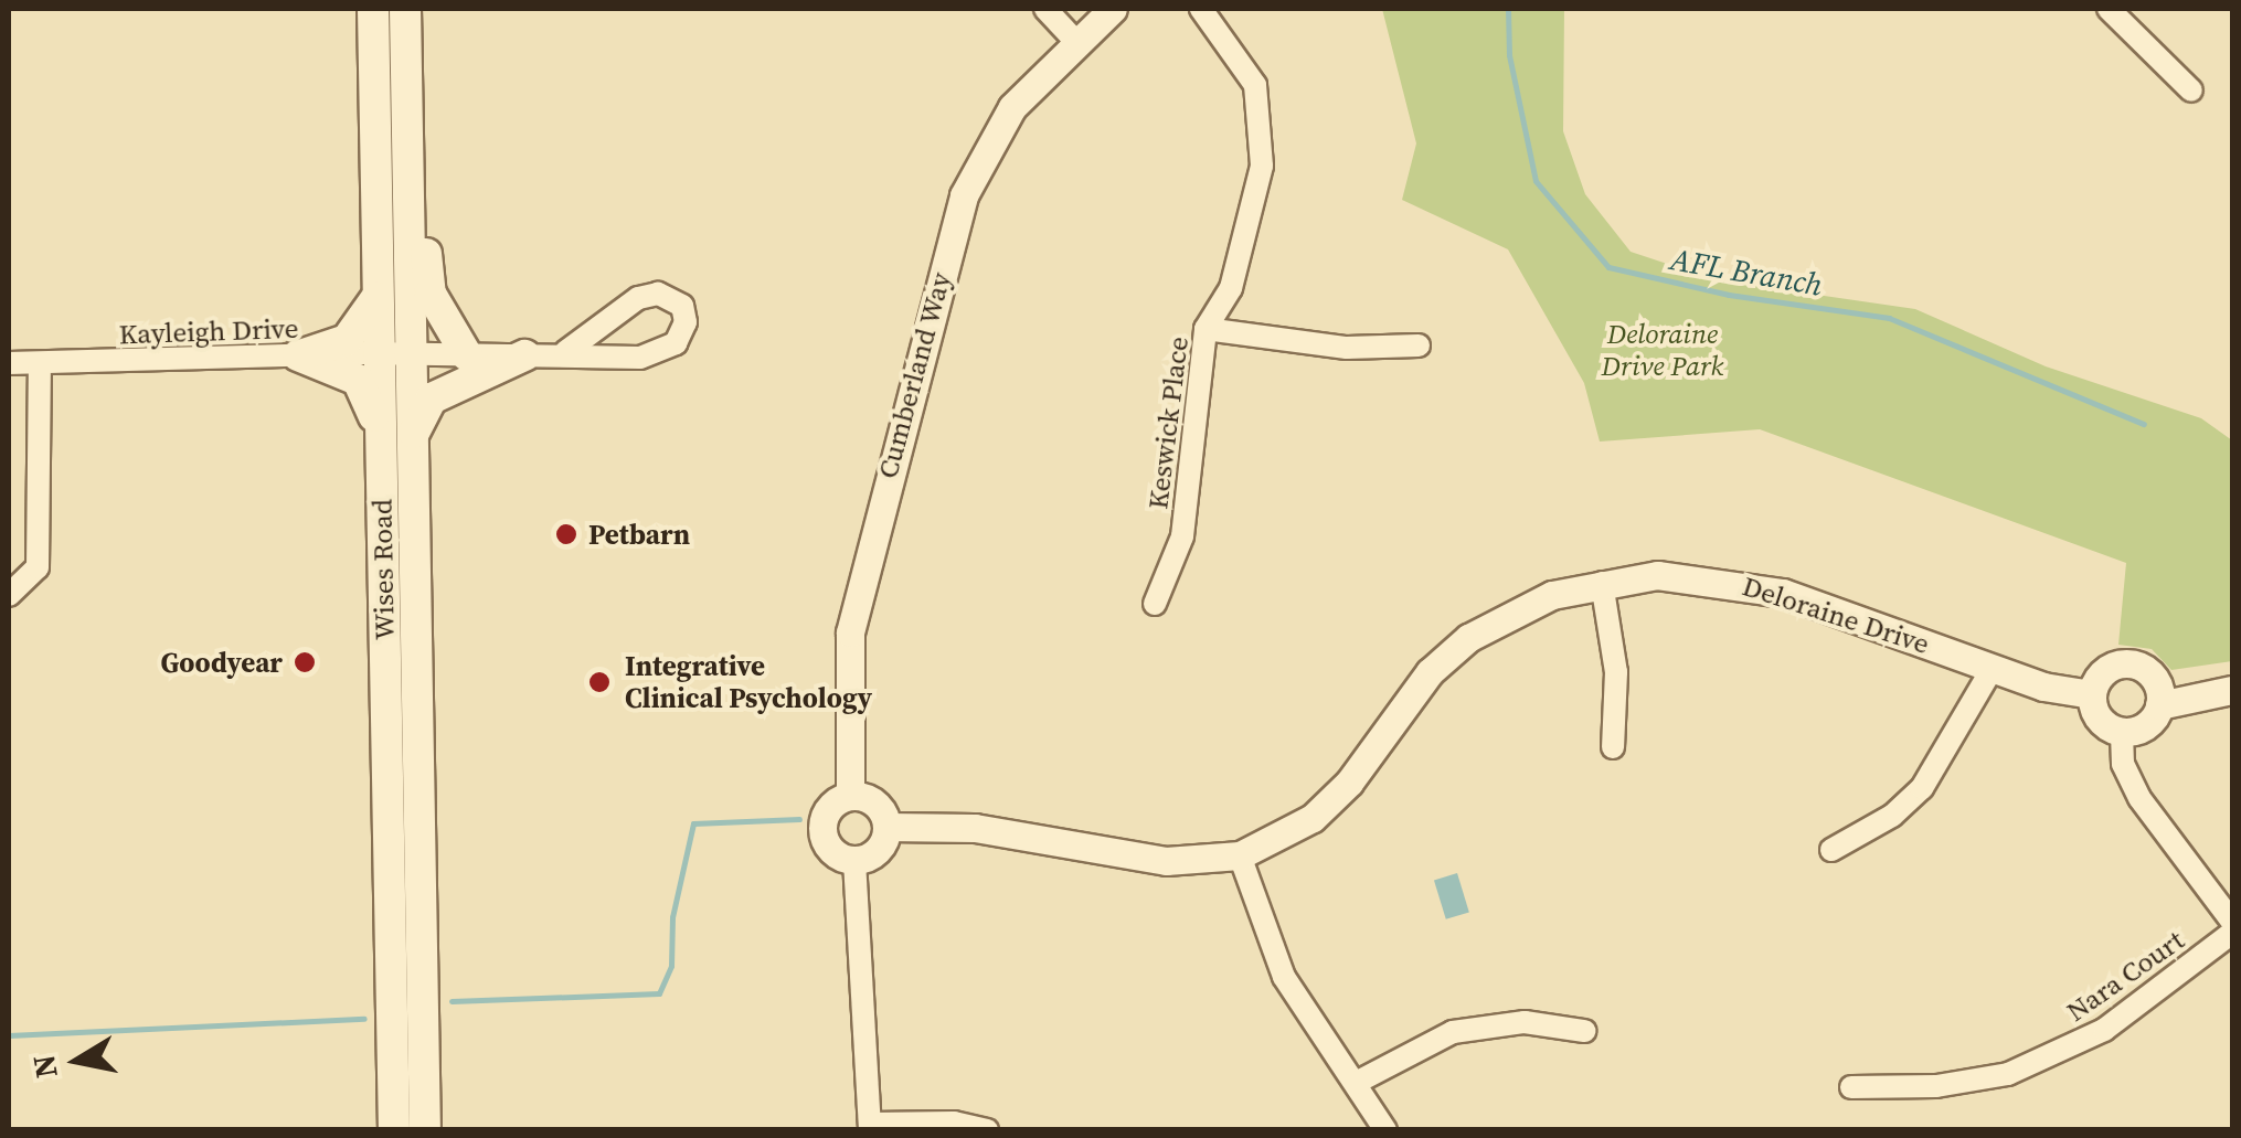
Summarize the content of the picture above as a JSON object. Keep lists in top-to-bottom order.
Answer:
{
  "streets": {
    "main road": ["Wises Road"],
    "street": [
      "Kayleigh Drive",
      "Cumberland Way",
      "Keswick Place",
      "Deloraine Drive",
      "Nara Court"
    ]
  },
  "crossings": [
    ["Kayleigh Drive", "Wises Road"],
    ["Cumberland Way", "Deloraine Drive"]
  ],
  "water": ["AFL Branch"],
  "parks": ["Deloraine Drive Park"],
  "places": ["Petbarn", "Goodyear", "Integrative Clinical Psychology"],
  "north": "left"
}
